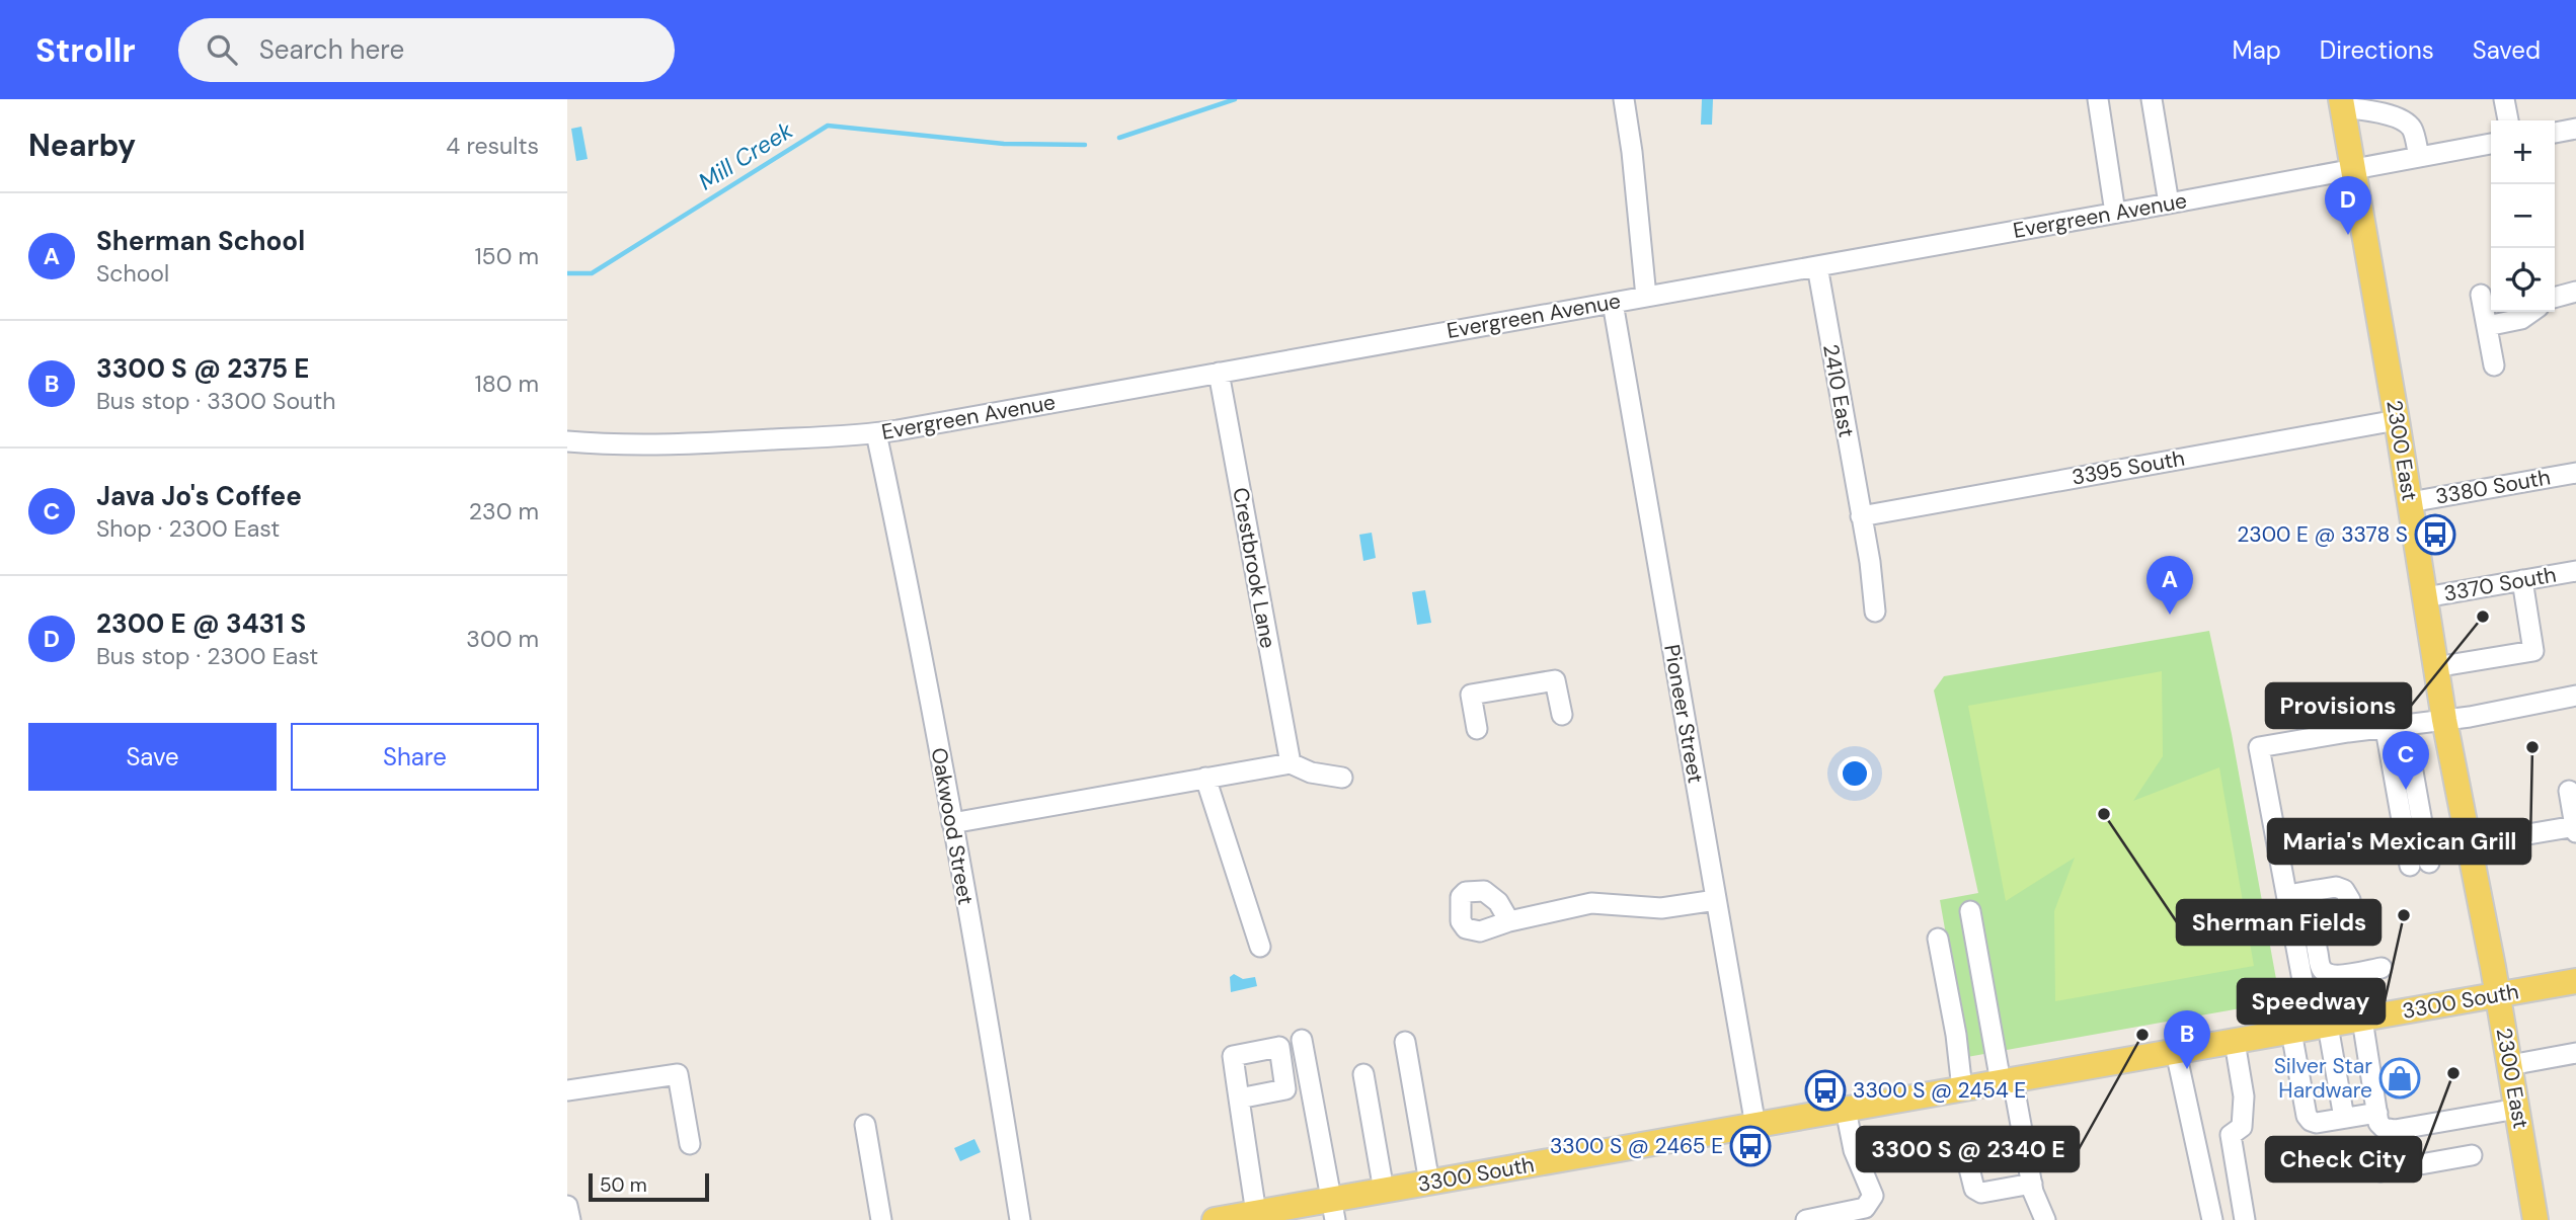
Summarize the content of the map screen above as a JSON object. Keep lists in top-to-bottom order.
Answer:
{
  "streets": {
    "main road": ["2300 East", "3300 South"],
    "street": [
      "Evergreen Avenue",
      "2410 East",
      "3395 South",
      "3380 South",
      "Crestbrook Lane",
      "3370 South",
      "Pioneer Street",
      "Oakwood Street"
    ]
  },
  "crossings": [
    ["Evergreen Avenue", "2410 East"],
    ["Evergreen Avenue", "2300 East"],
    ["Evergreen Avenue", "Crestbrook Lane"],
    ["Evergreen Avenue", "Pioneer Street"],
    ["Evergreen Avenue", "Oakwood Street"],
    ["2410 East", "3395 South"],
    ["2300 East", "3395 South"],
    ["2300 East", "3380 South"],
    ["2300 East", "3370 South"],
    ["2300 East", "3300 South"],
    ["Pioneer Street", "3300 South"]
  ],
  "water": ["Mill Creek"],
  "places": {
    "bus stop": ["2300 E @ 3378 S", "3300 S @ 2454 E", "3300 S @ 2465 E"],
    "other": [
      "Provisions",
      "Maria's Mexican Grill",
      "Sherman Fields",
      "Speedway",
      "3300 S @ 2340 E",
      "Check City"
    ],
    "shop": ["Silver Star Hardware"]
  },
  "scale_bar": "50 m",
  "page": {
    "header": "Strollr",
    "search": "Search here",
    "nav": ["Map", "Directions", "Saved"],
    "heading": ["Nearby", "4 results"],
    "map_buttons": ["+", "−"],
    "pins": [
      "D",
      "A",
      "C",
      "B"
    ],
    "list": [
      {
        "mark": "A",
        "name": "Sherman School",
        "note": "School",
        "value": "150 m"
      },
      {
        "mark": "B",
        "name": "3300 S @ 2375 E",
        "note": "Bus stop · 3300 South",
        "value": "180 m"
      },
      {
        "mark": "C",
        "name": "Java Jo's Coffee",
        "note": "Shop · 2300 East",
        "value": "230 m"
      },
      {
        "mark": "D",
        "name": "2300 E @ 3431 S",
        "note": "Bus stop · 2300 East",
        "value": "300 m"
      }
    ],
    "buttons": ["Save", "Share"],
    "scale": "50 m"
  }
}
